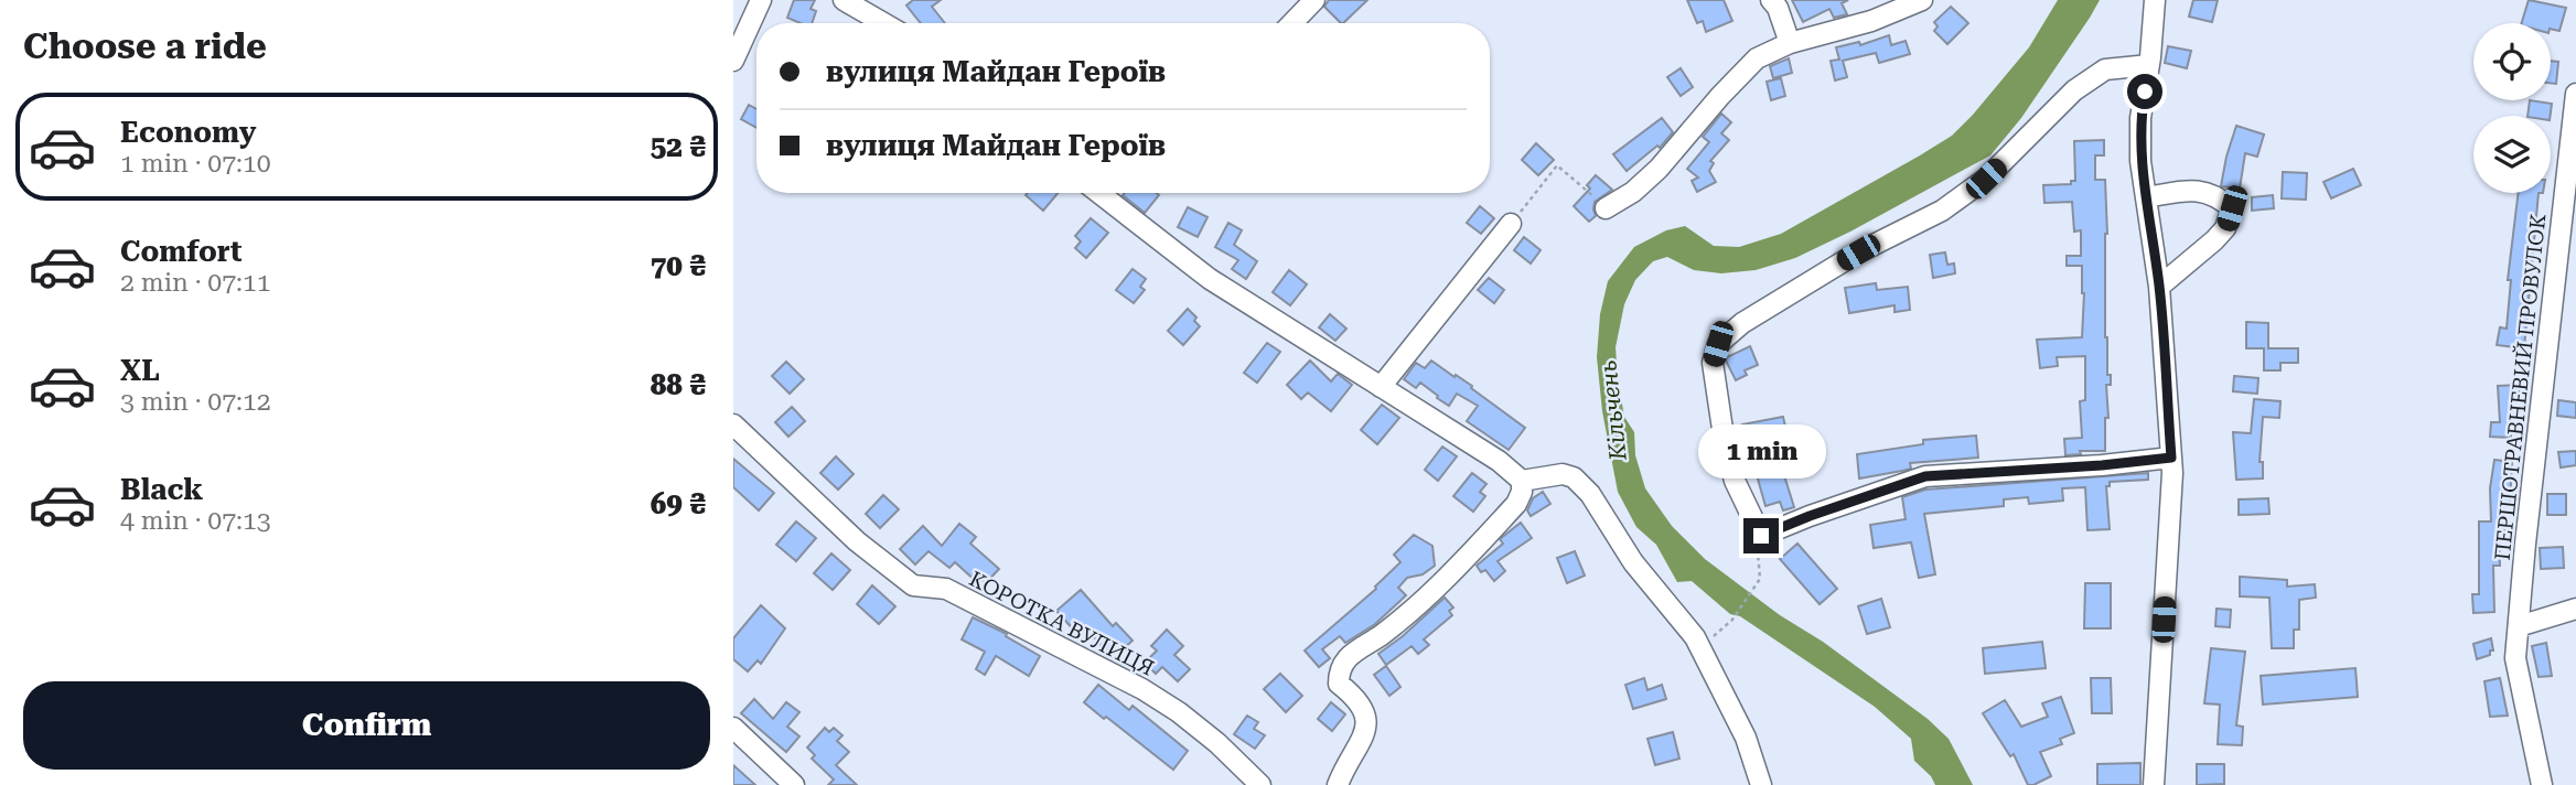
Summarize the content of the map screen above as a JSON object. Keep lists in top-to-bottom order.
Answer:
{
  "streets": {
    "street": ["ПЕРШОТРАВНЕВИЙ ПРОВУЛОК", "КОРОТКА ВУЛИЦЯ"]
  },
  "water": ["Кільчень"],
  "page": {
    "heading": "Choose a ride",
    "banner": ["вулиця Майдан Героїв", "вулиця Майдан Героїв"],
    "list": [
      {
        "name": "Economy",
        "note": "1 min · 07:10",
        "value": "52 ₴"
      },
      {
        "name": "Comfort",
        "note": "2 min · 07:11",
        "value": "70 ₴"
      },
      {
        "name": "XL",
        "note": "3 min · 07:12",
        "value": "88 ₴"
      },
      {
        "name": "Black",
        "note": "4 min · 07:13",
        "value": "69 ₴"
      }
    ],
    "bubble": "1 min",
    "buttons": "Confirm"
  }
}
